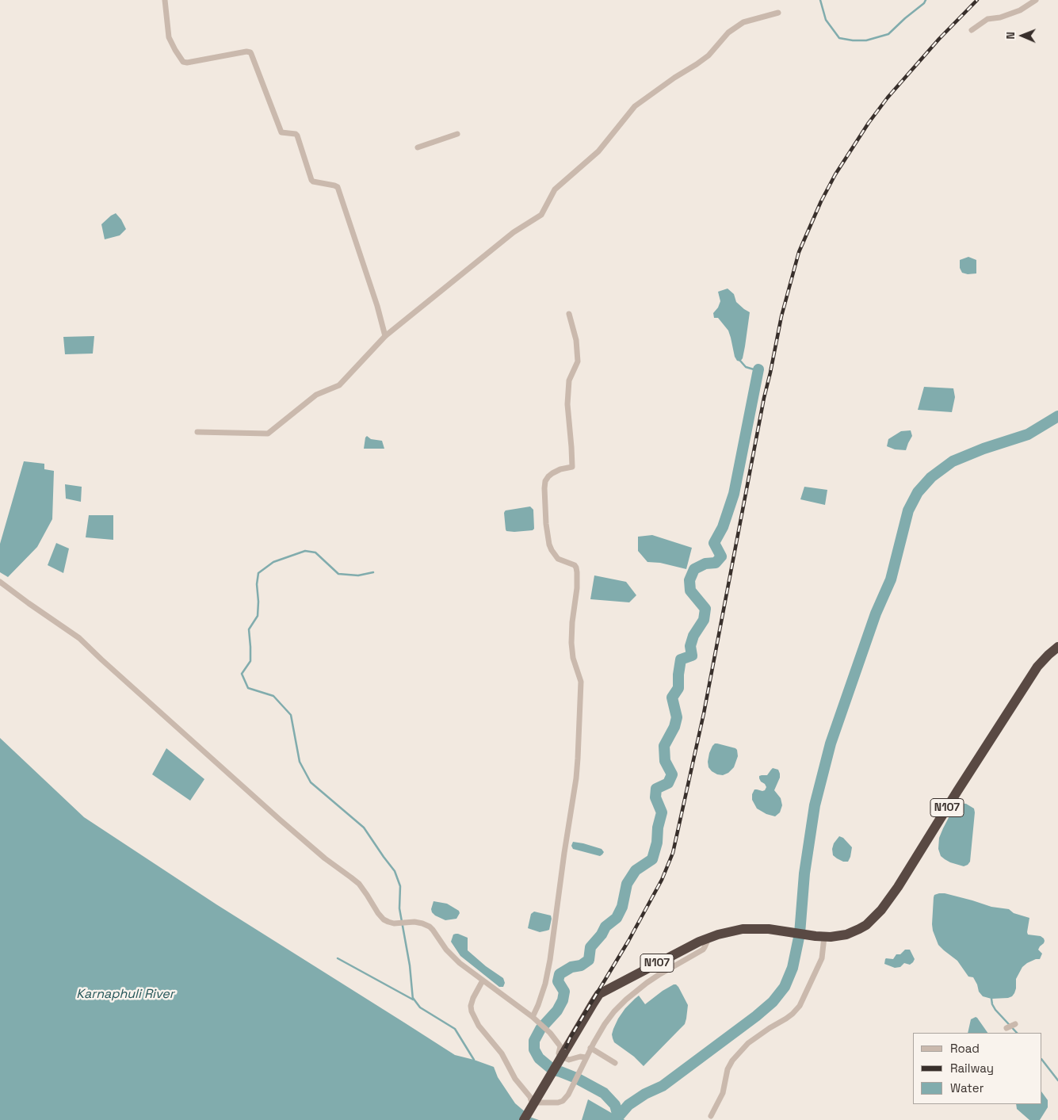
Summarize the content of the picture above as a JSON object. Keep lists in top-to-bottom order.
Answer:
{
  "streets": {
    "highway": ["N107"]
  },
  "water": ["Karnaphuli River"],
  "legend": ["Road", "Railway", "Water"],
  "north": "left"
}
